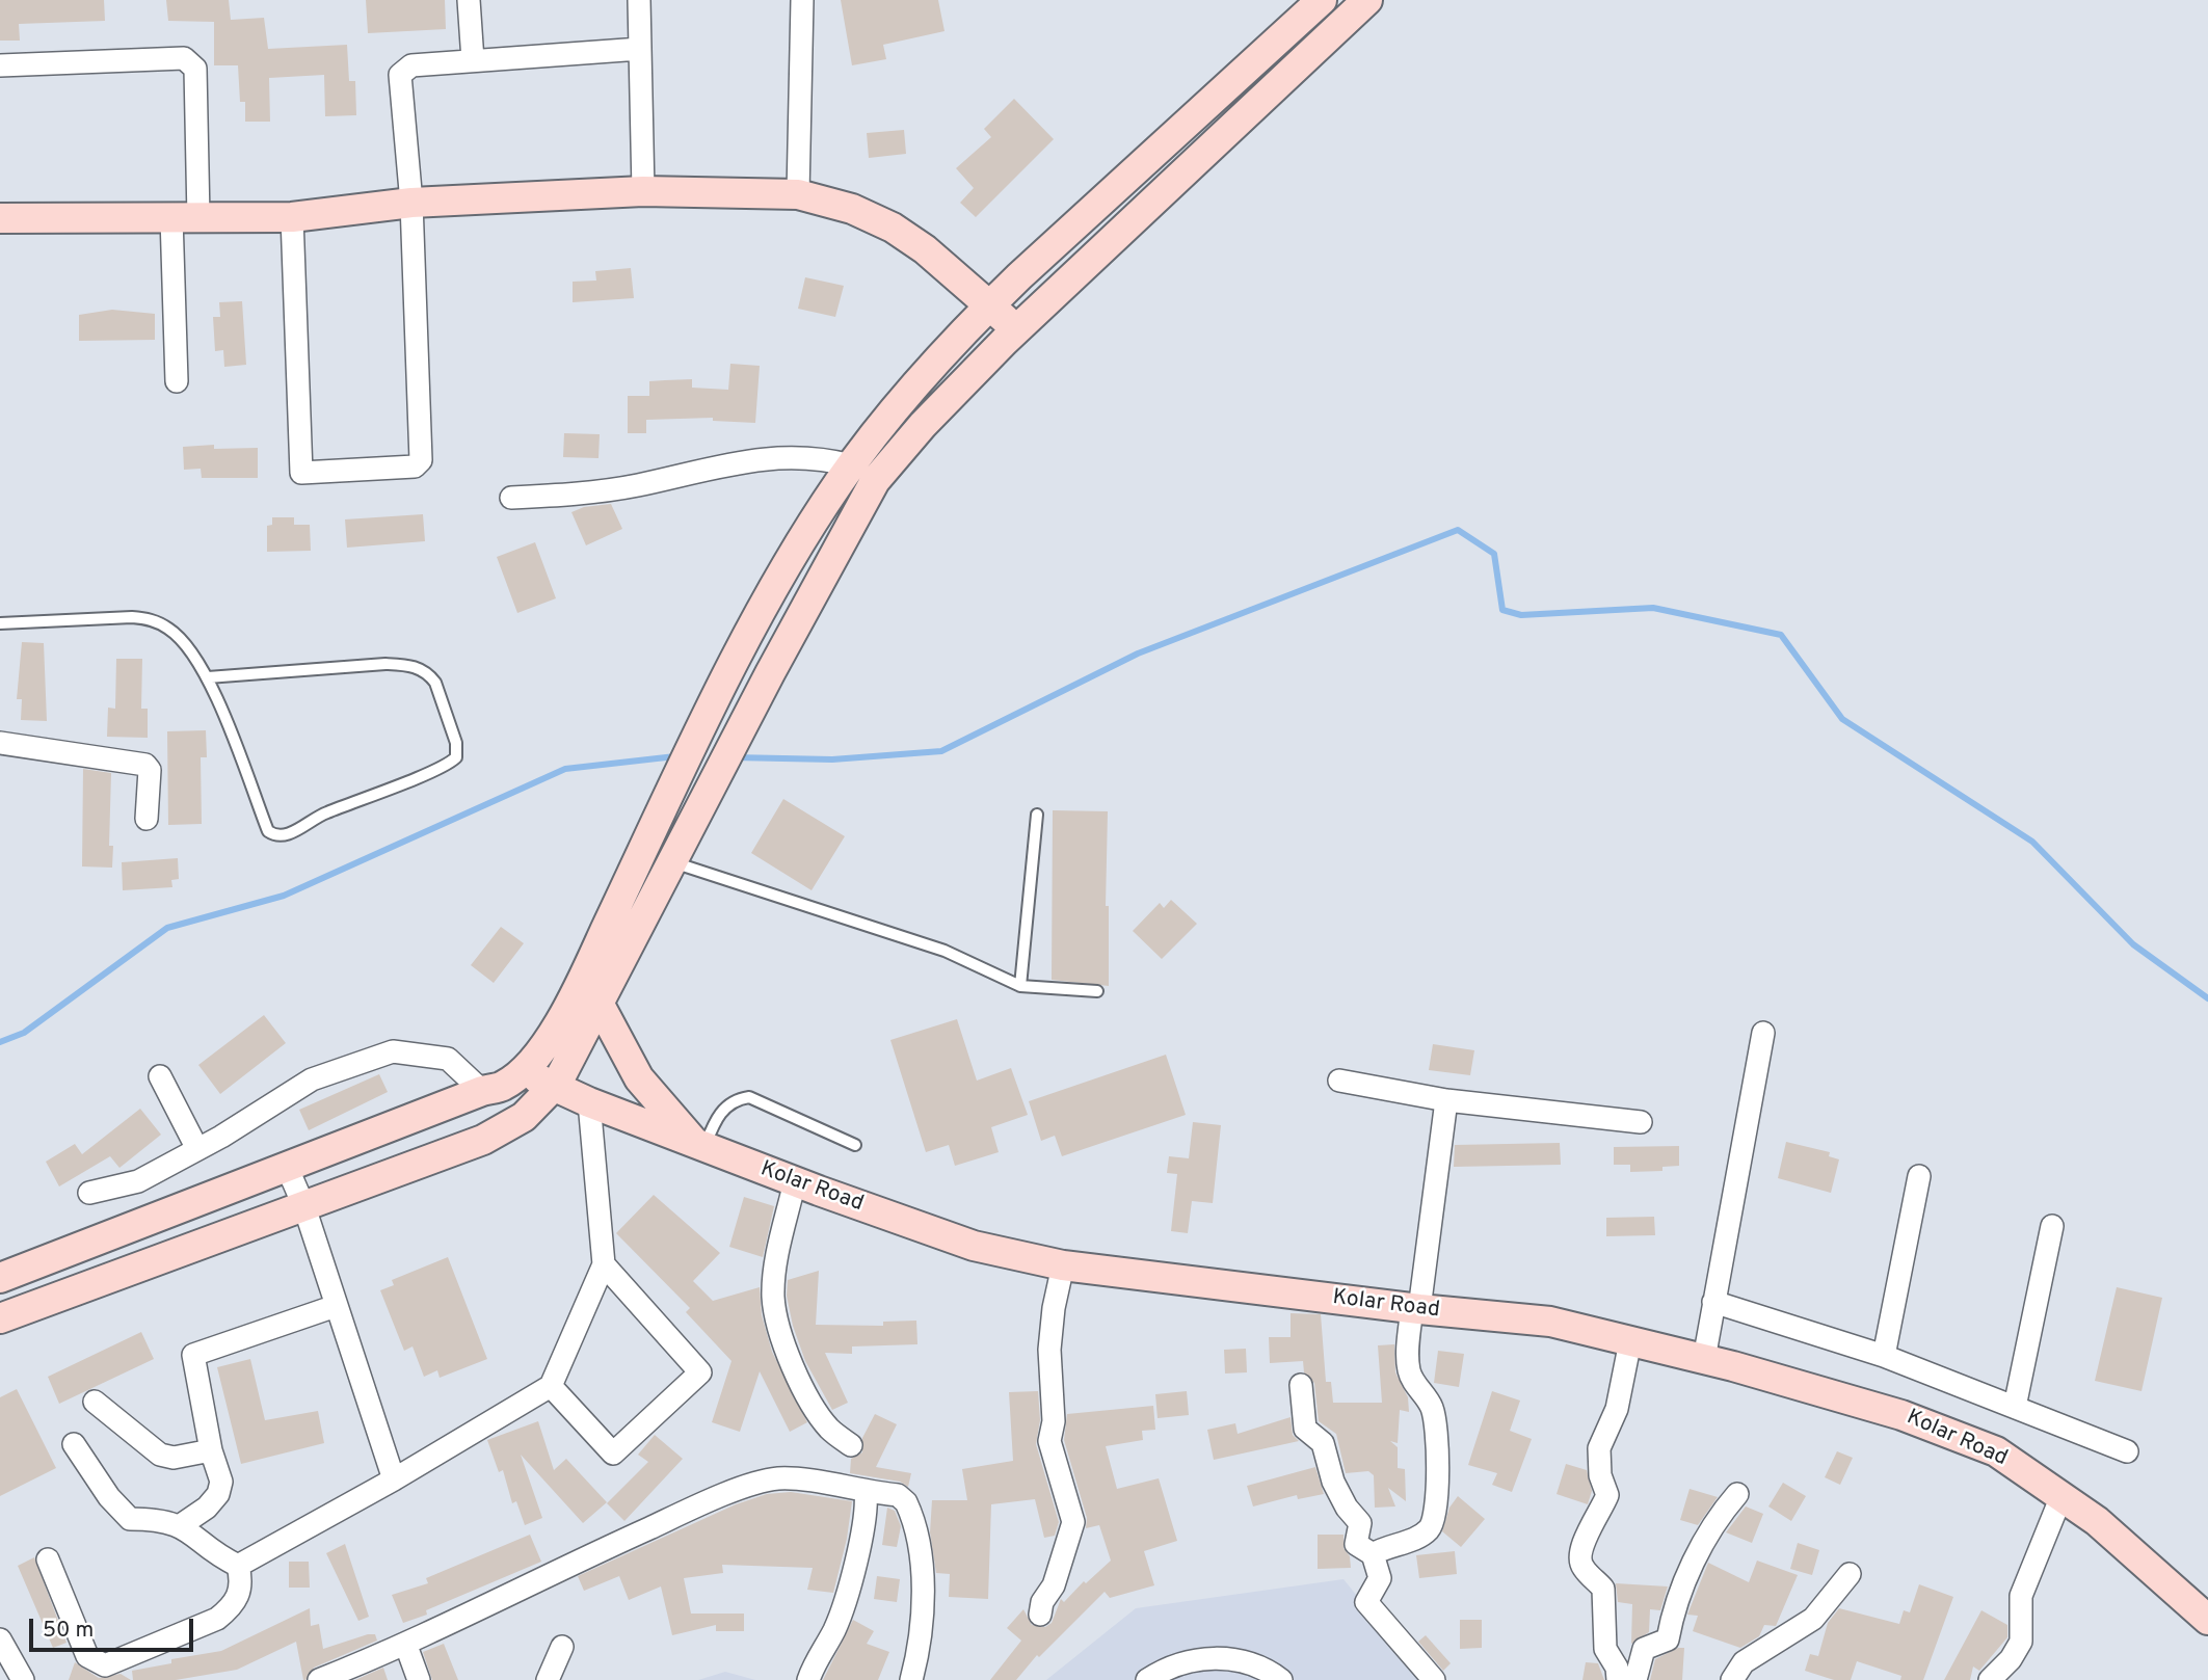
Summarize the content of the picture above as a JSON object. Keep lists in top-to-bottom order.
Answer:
{
  "streets": {
    "main road": ["Kolar Road"]
  },
  "scale_bar": "50 m"
}
